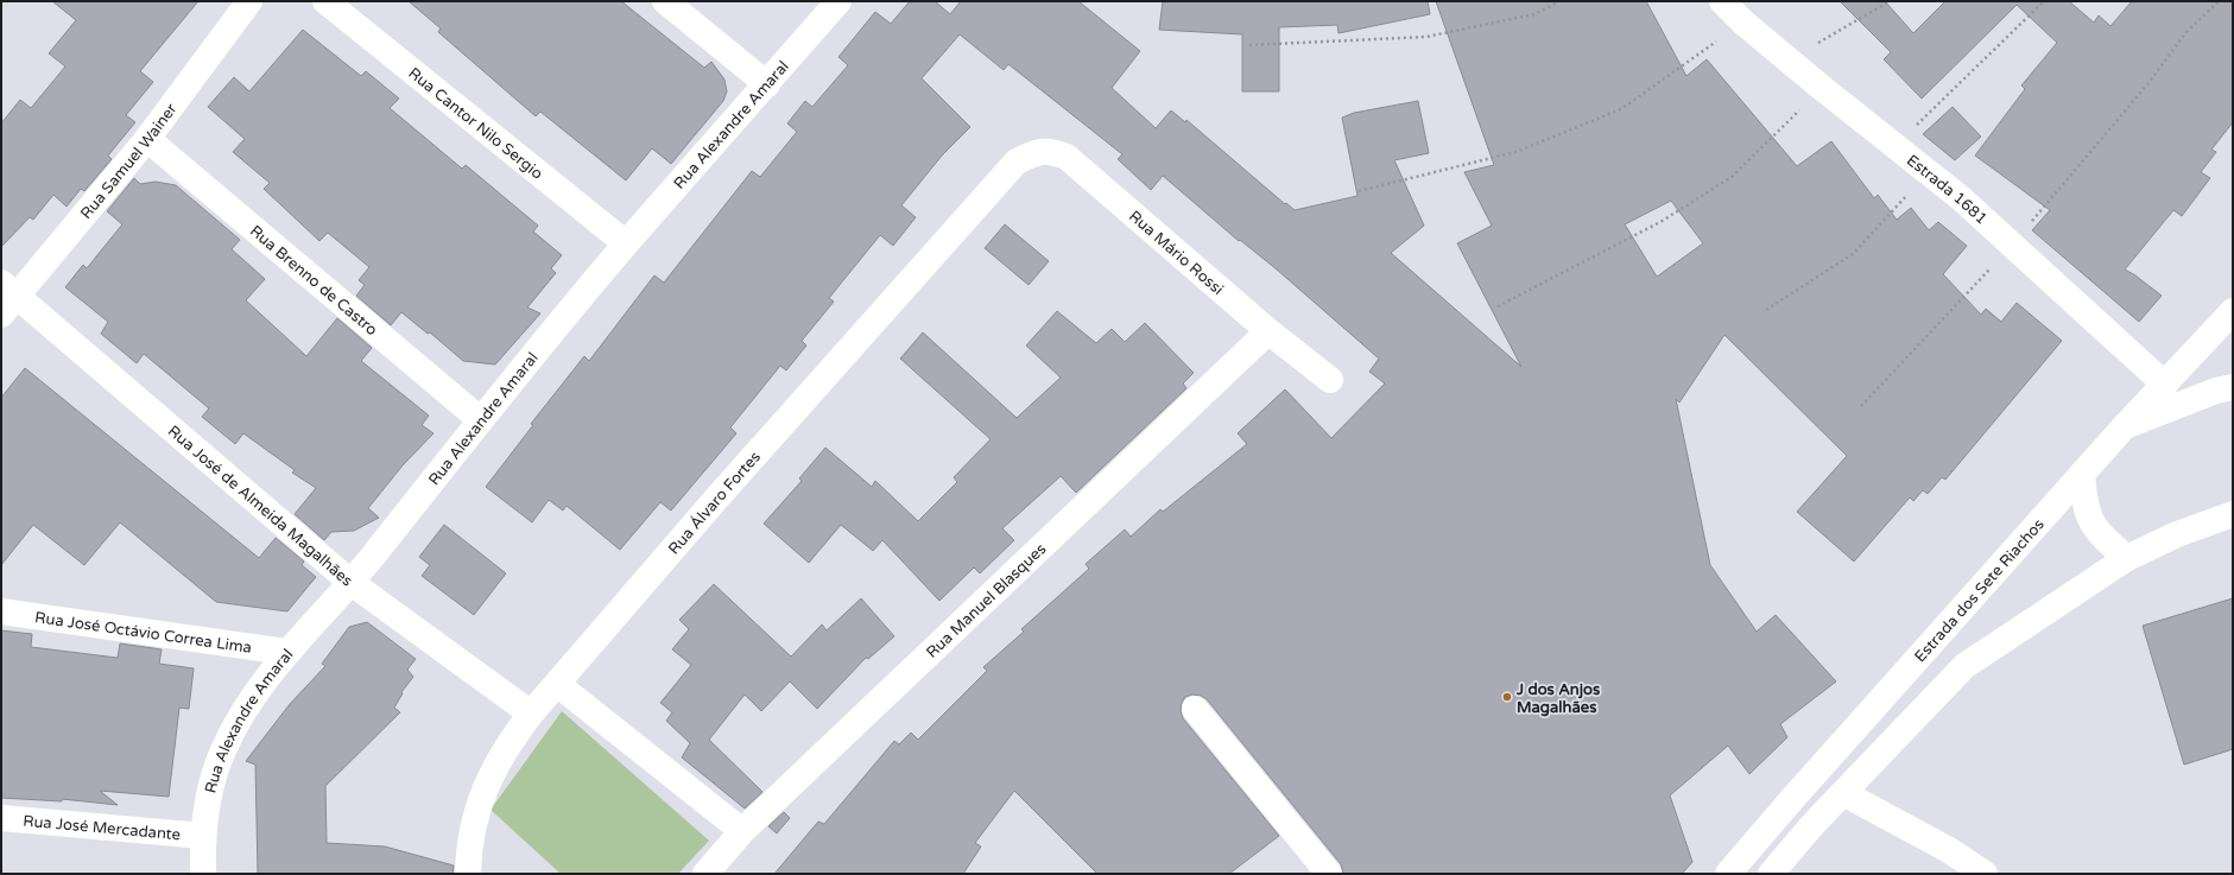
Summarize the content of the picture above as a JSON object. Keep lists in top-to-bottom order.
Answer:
{
  "streets": {
    "street": [
      "Rua Cantor Nilo Sergio",
      "Rua Alexandre Amaral",
      "Rua Samuel Wainer",
      "Estrada 1681",
      "Rua Mário Rossi",
      "Rua Brenno de Castro",
      "Rua Álvaro Fortes",
      "Rua José de Almeida Magalhães",
      "Estrada dos Sete Riachos",
      "Rua Manuel Blasques",
      "Rua José Octávio Correa Lima",
      "Rua José Mercadante"
    ]
  },
  "crossings": [
    ["Rua Cantor Nilo Sergio", "Rua Alexandre Amaral"],
    ["Rua Alexandre Amaral", "Rua Brenno de Castro"],
    ["Rua Alexandre Amaral", "Rua José de Almeida Magalhães"],
    ["Rua Alexandre Amaral", "Rua José Octávio Correa Lima"],
    ["Rua Alexandre Amaral", "Rua José Mercadante"],
    ["Rua Samuel Wainer", "Rua Brenno de Castro"],
    ["Rua Samuel Wainer", "Rua José de Almeida Magalhães"],
    ["Estrada 1681", "Estrada dos Sete Riachos"],
    ["Rua Mário Rossi", "Rua Álvaro Fortes"],
    ["Rua Mário Rossi", "Rua Manuel Blasques"],
    ["Rua Álvaro Fortes", "Rua José de Almeida Magalhães"]
  ],
  "places": ["J dos Anjos Magalhães"]
}
